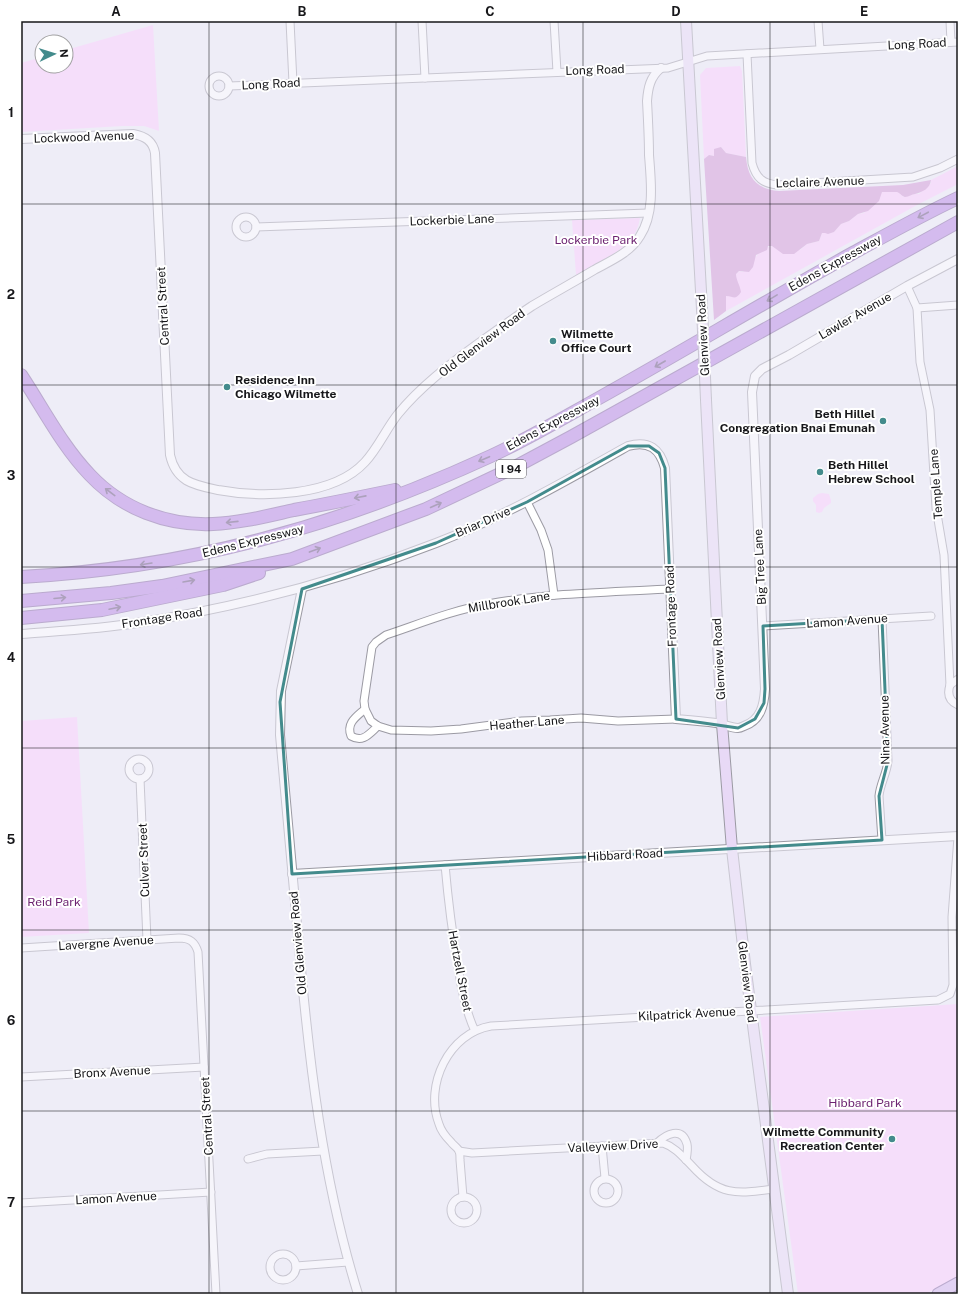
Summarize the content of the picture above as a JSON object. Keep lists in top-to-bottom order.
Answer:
{
  "streets": {
    "highway": ["Edens Expressway", "I 94"],
    "main road": ["Glenview Road"],
    "street": [
      "Long Road",
      "Lockwood Avenue",
      "Leclaire Avenue",
      "Lockerbie Lane",
      "Central Street",
      "Lawler Avenue",
      "Old Glenview Road",
      "Temple Lane",
      "Briar Drive",
      "Big Tree Lane",
      "Millbrook Lane",
      "Frontage Road",
      "Lamon Avenue",
      "Heather Lane",
      "Nina Avenue",
      "Hibbard Road",
      "Culver Street",
      "Lavergne Avenue",
      "Hartzell Street",
      "Kilpatrick Avenue",
      "Bronx Avenue",
      "Valleyview Drive"
    ]
  },
  "crossings": [
    ["Long Road", "Leclaire Avenue"],
    ["Long Road", "Glenview Road"],
    ["Long Road", "Old Glenview Road"],
    ["Lockwood Avenue", "Central Street"],
    ["Lockerbie Lane", "Old Glenview Road"],
    ["Central Street", "Old Glenview Road"],
    ["Central Street", "Lamon Avenue"],
    ["Central Street", "Lavergne Avenue"],
    ["Central Street", "Bronx Avenue"],
    ["Lawler Avenue", "Temple Lane"],
    ["Lawler Avenue", "Big Tree Lane"],
    ["Glenview Road", "Big Tree Lane"],
    ["Glenview Road", "Hibbard Road"],
    ["Glenview Road", "Kilpatrick Avenue"],
    ["Glenview Road", "Valleyview Drive"],
    ["Old Glenview Road", "Briar Drive"],
    ["Old Glenview Road", "Frontage Road"],
    ["Old Glenview Road", "Hibbard Road"],
    ["Briar Drive", "Frontage Road"],
    ["Big Tree Lane", "Lamon Avenue"],
    ["Millbrook Lane", "Frontage Road"],
    ["Millbrook Lane", "Heather Lane"],
    ["Frontage Road", "Heather Lane"],
    ["Lamon Avenue", "Nina Avenue"],
    ["Nina Avenue", "Hibbard Road"],
    ["Hibbard Road", "Hartzell Street"],
    ["Hibbard Road", "Kilpatrick Avenue"],
    ["Culver Street", "Lavergne Avenue"],
    ["Hartzell Street", "Kilpatrick Avenue"]
  ],
  "parks": ["Lockerbie Park", "Reid Park", "Hibbard Park"],
  "places": [
    "Wilmette Office Court",
    "Residence Inn Chicago Wilmette",
    "Beth Hillel Congregation Bnai Emunah",
    "Beth Hillel Hebrew School",
    "Wilmette Community Recreation Center"
  ],
  "north": "right",
  "grid": {
    "columns": [
      "A",
      "B",
      "C",
      "D",
      "E"
    ],
    "rows": [
      "1",
      "2",
      "3",
      "4",
      "5",
      "6",
      "7"
    ]
  }
}
